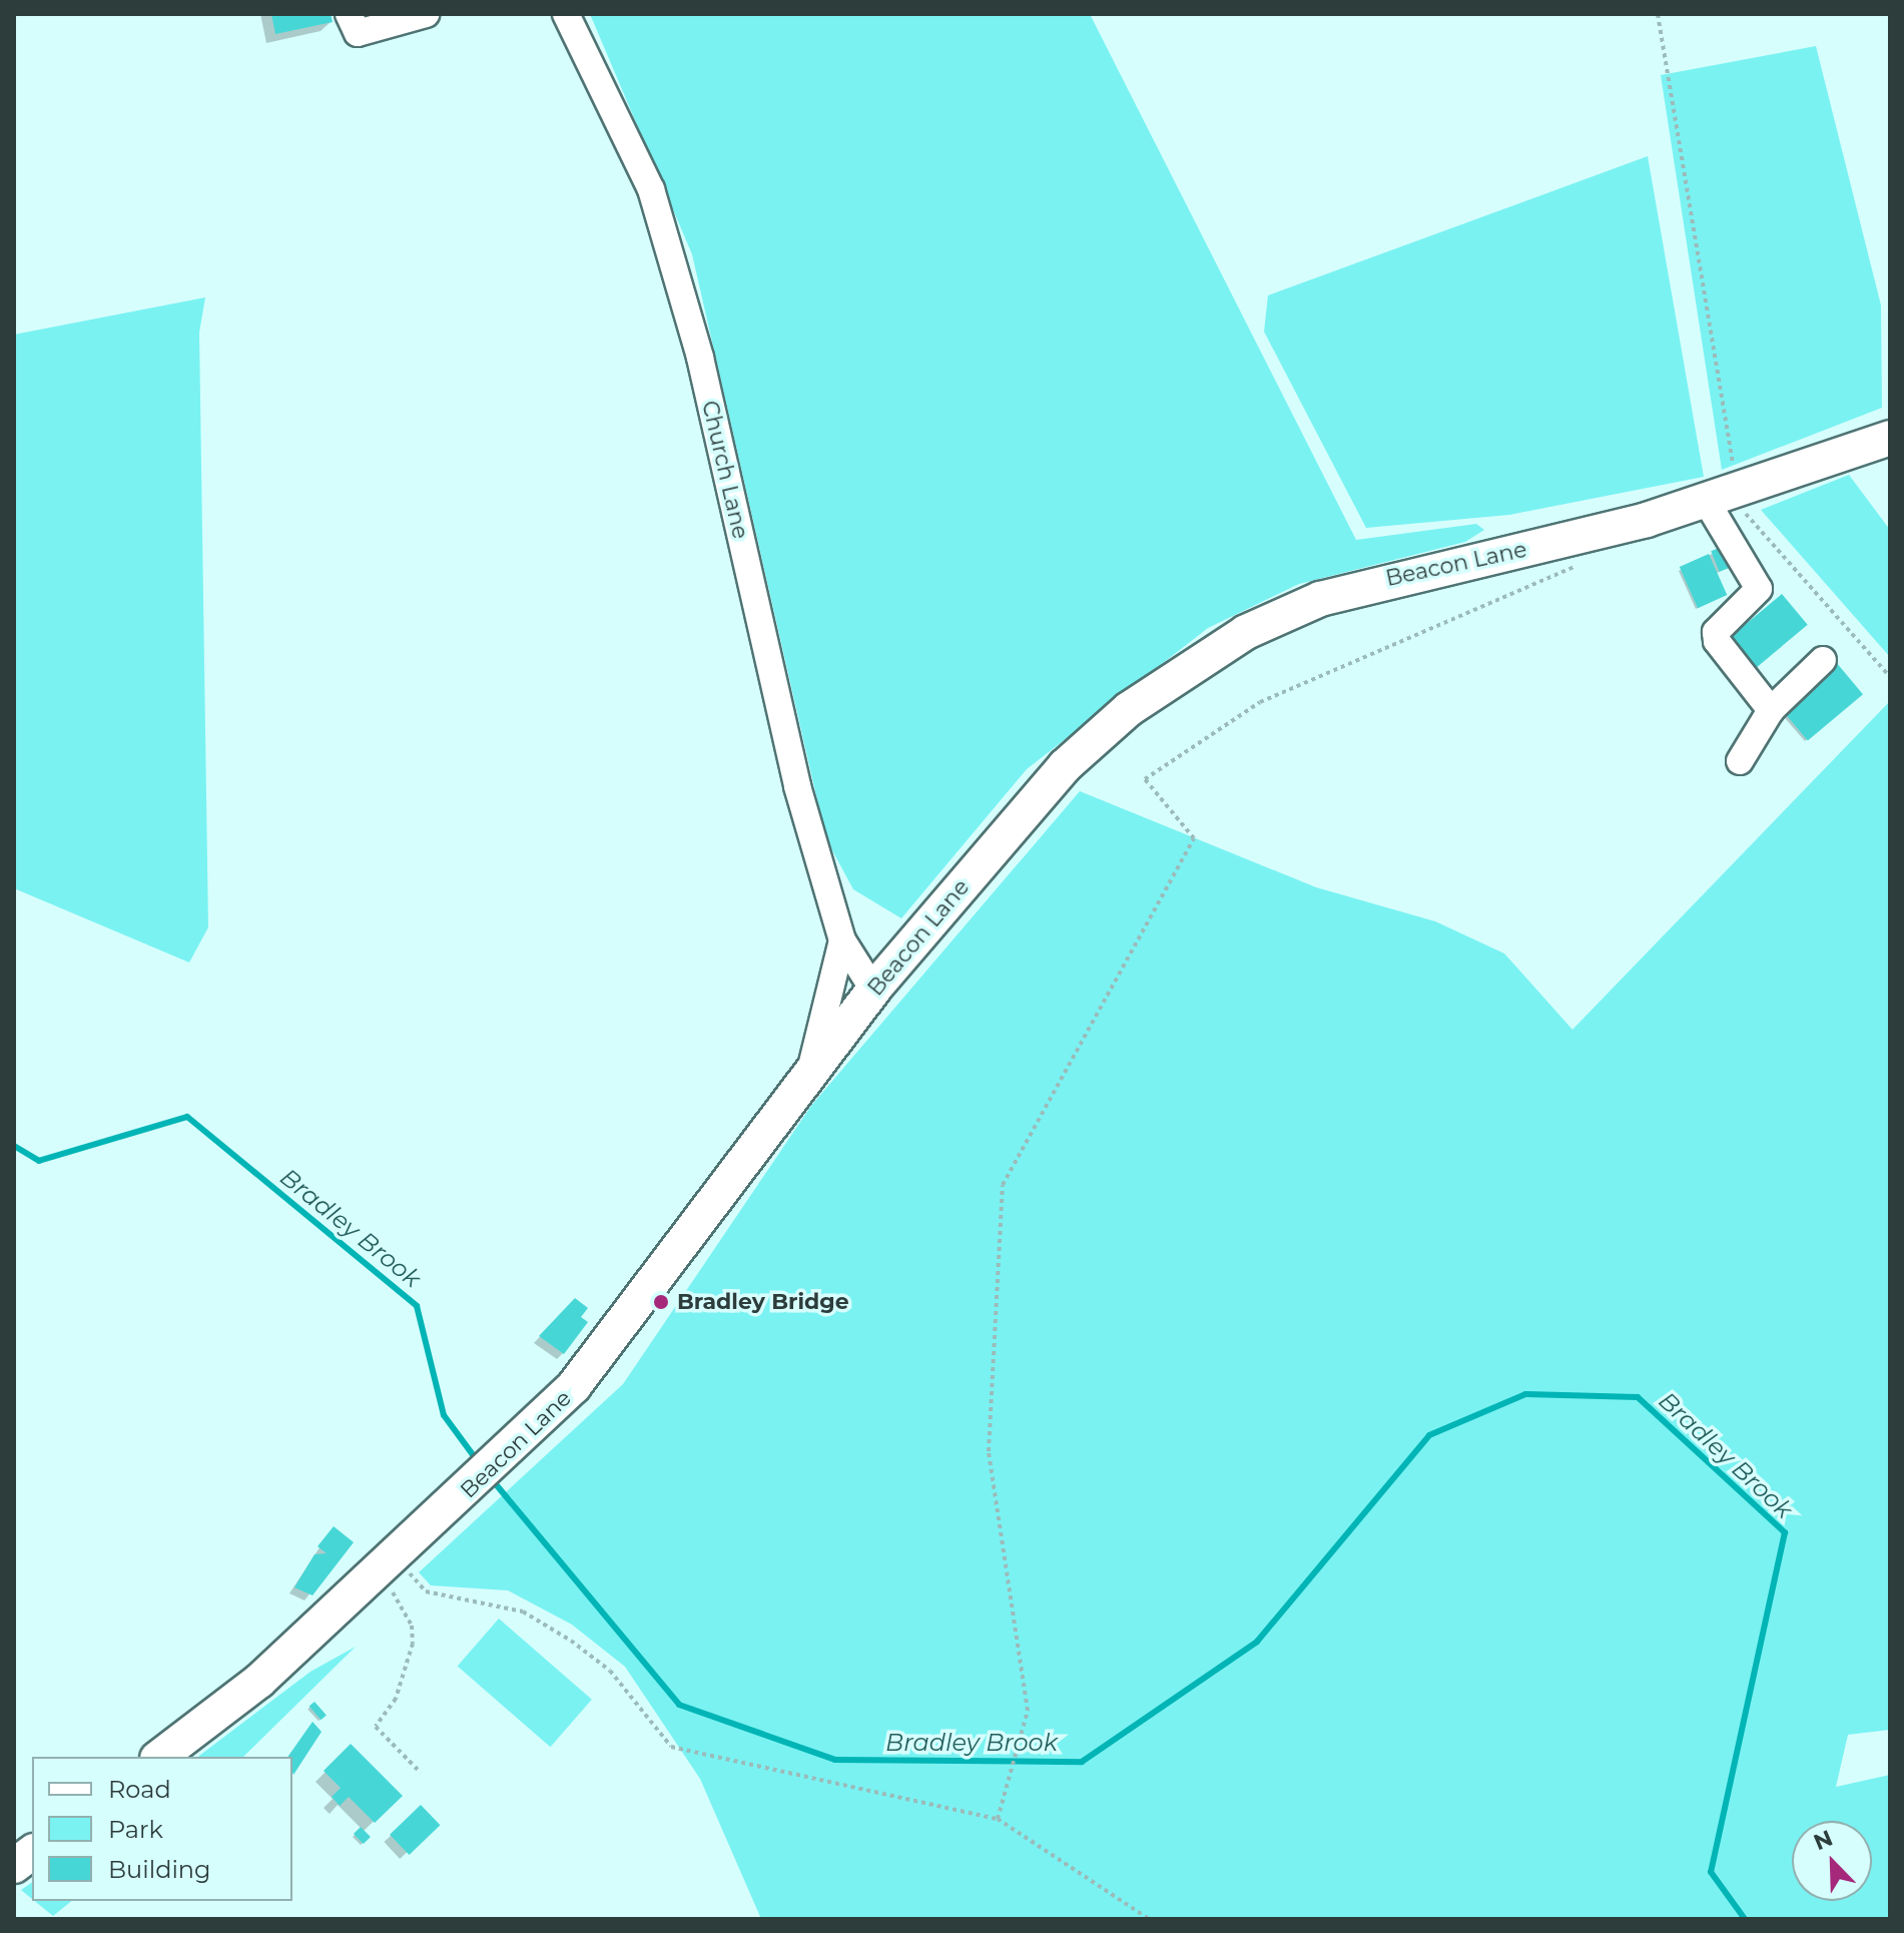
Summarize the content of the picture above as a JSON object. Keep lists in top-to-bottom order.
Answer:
{
  "streets": {
    "main road": ["Beacon Lane"],
    "street": ["Church Lane"]
  },
  "crossings": [
    ["Church Lane", "Beacon Lane"]
  ],
  "water": ["Bradley Brook"],
  "places": ["Bradley Bridge"],
  "legend": ["Road", "Park", "Building"],
  "north": "top left"
}
